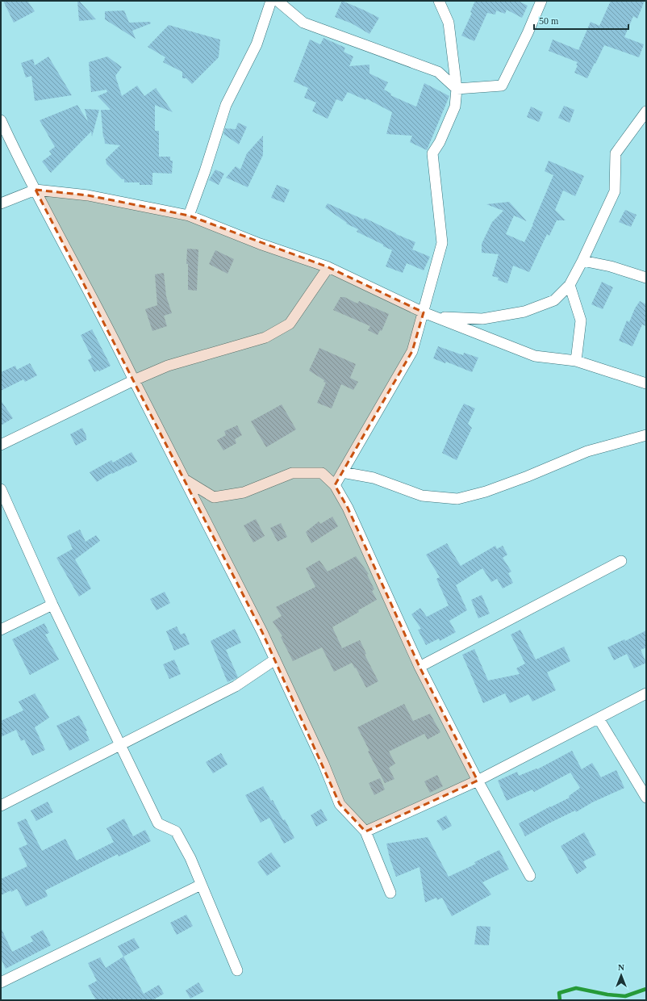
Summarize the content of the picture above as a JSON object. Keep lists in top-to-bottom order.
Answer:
{
  "scale_bar": "50 m",
  "north": "top"
}
